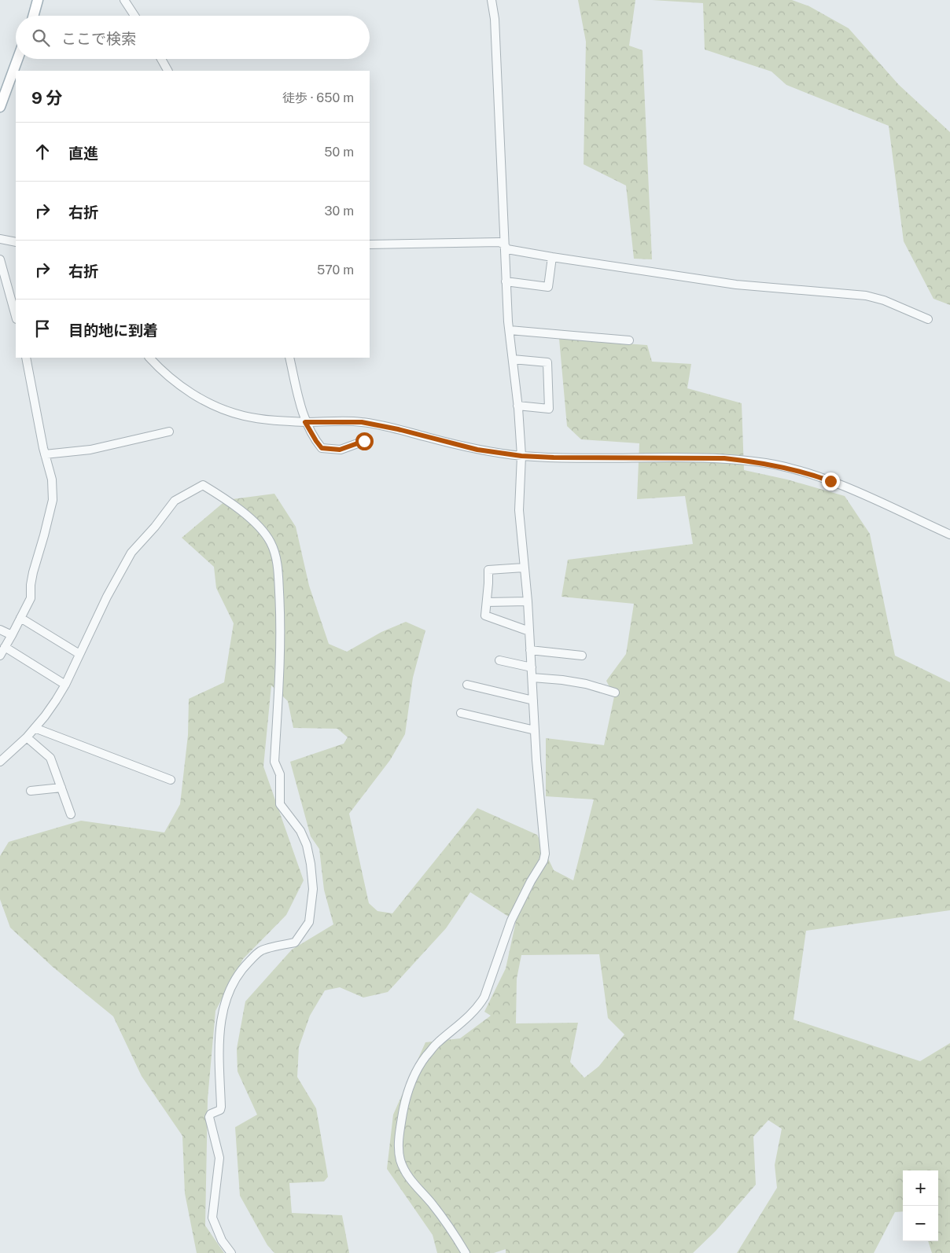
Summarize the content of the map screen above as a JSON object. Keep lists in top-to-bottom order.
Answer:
{
  "page": {
    "search": "ここで検索",
    "heading": ["9 分", "徒歩 · 650 m"],
    "list": [
      ["直進", "50 m"],
      ["右折", "30 m"],
      ["右折", "570 m"],
      "目的地に到着"
    ],
    "map_buttons": ["+", "−"]
  }
}
